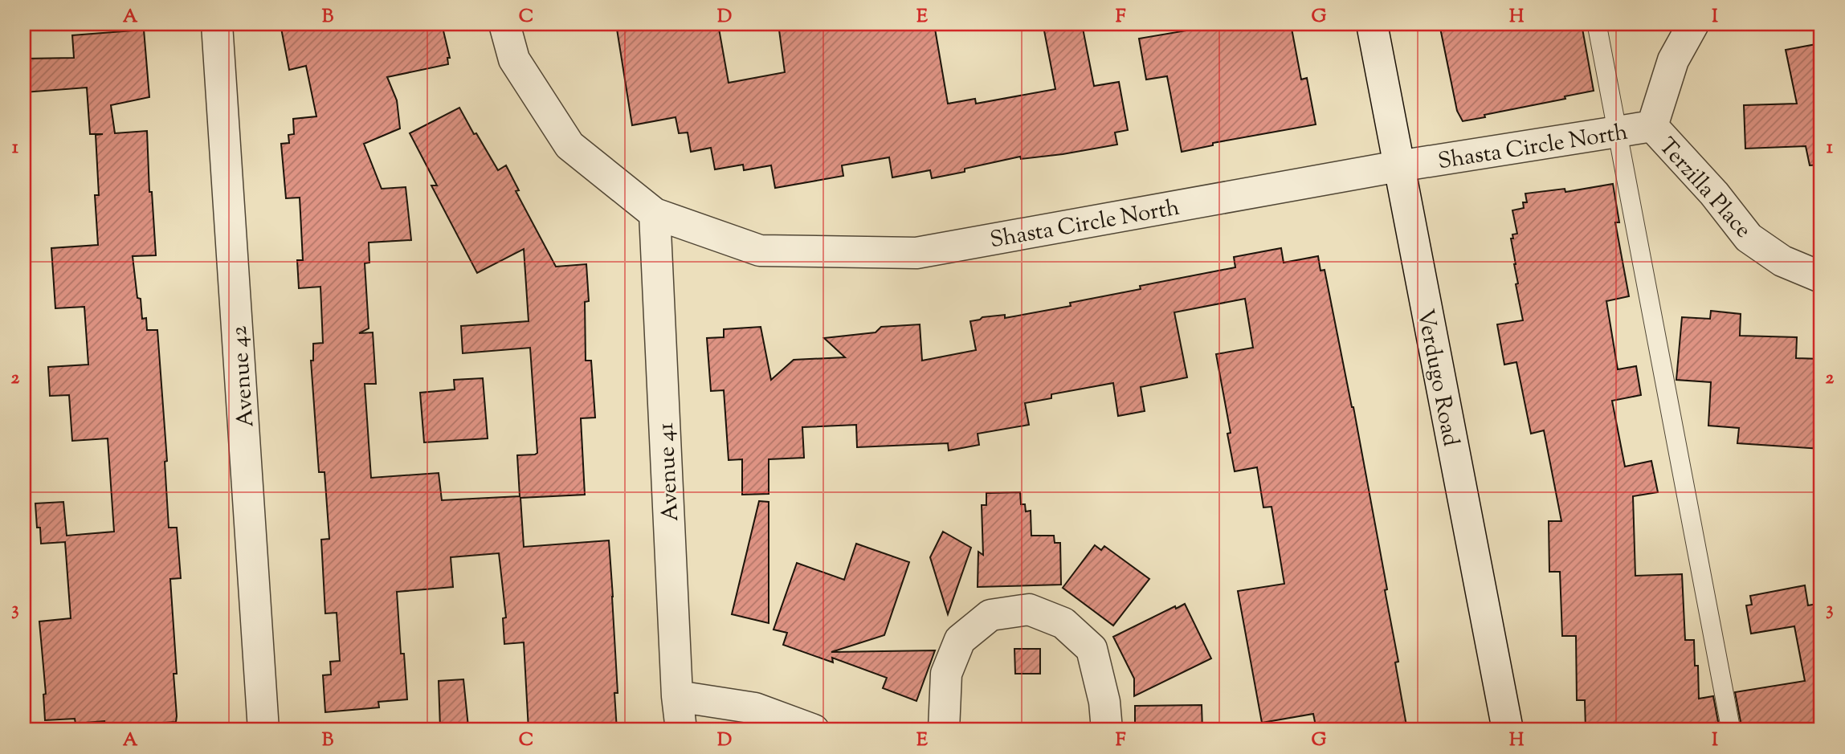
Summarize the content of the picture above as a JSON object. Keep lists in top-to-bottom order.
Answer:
{
  "streets": {
    "street": [
      "Shasta Circle North",
      "Terzilla Place",
      "Avenue 42",
      "Verdugo Road",
      "Avenue 41"
    ]
  },
  "crossings": [
    ["Shasta Circle North", "Terzilla Place"],
    ["Shasta Circle North", "Verdugo Road"],
    ["Shasta Circle North", "Avenue 41"]
  ],
  "grid": {
    "columns": [
      "A",
      "B",
      "C",
      "D",
      "E",
      "F",
      "G",
      "H",
      "I"
    ],
    "rows": ["1", "2", "3"]
  }
}
